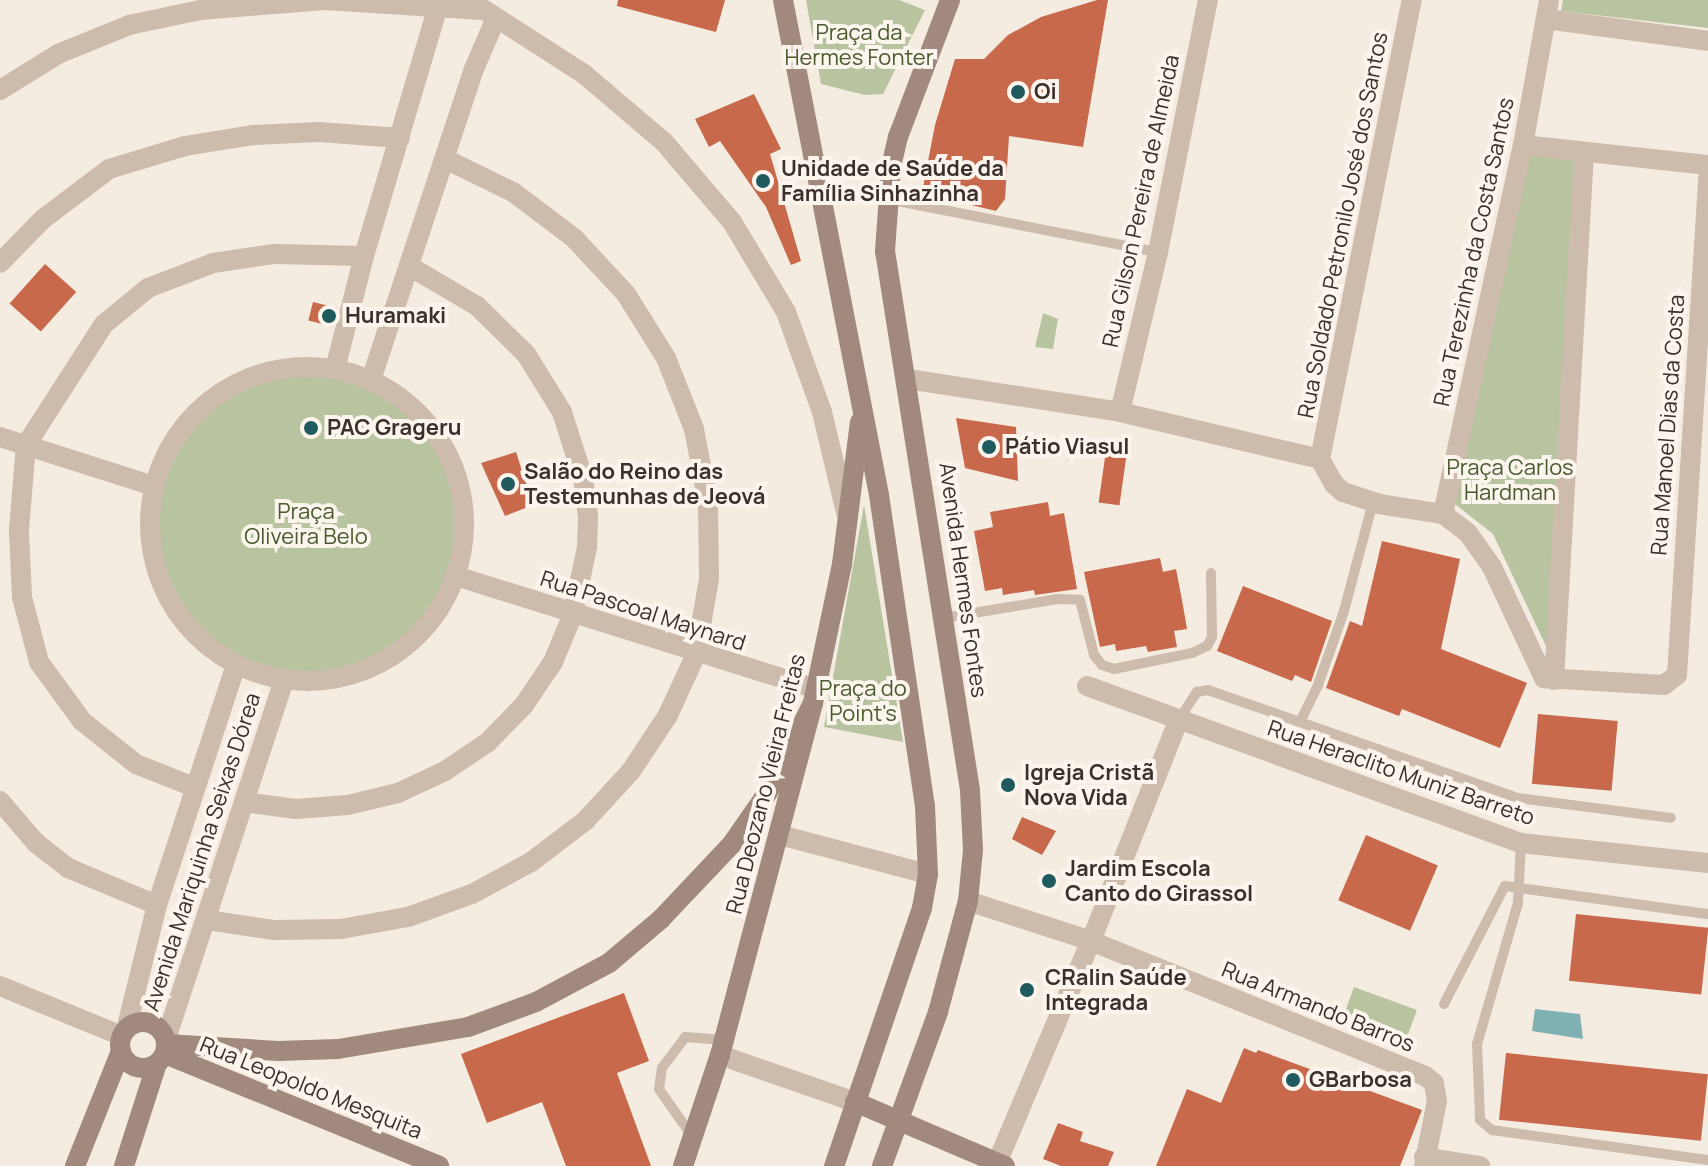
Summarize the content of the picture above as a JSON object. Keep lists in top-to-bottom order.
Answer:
{
  "streets": {
    "main road": ["Avenida Hermes Fontes", "Rua Deozano Vieira Freitas", "Rua Leopoldo Mesquita"],
    "street": [
      "Rua Gilson Pereira de Almeida",
      "Rua Soldado Petronilo José dos Santos",
      "Rua Terezinha da Costa Santos",
      "Rua Manoel Dias da Costa",
      "Rua Pascoal Maynard",
      "Rua Heraclito Muniz Barreto",
      "Avenida Mariquinha Seixas Dórea",
      "Rua Armando Barros"
    ]
  },
  "crossings": [
    ["Avenida Hermes Fontes", "Rua Armando Barros"],
    ["Rua Pascoal Maynard", "Rua Deozano Vieira Freitas"],
    ["Avenida Mariquinha Seixas Dórea", "Rua Leopoldo Mesquita"]
  ],
  "parks": [
    "Praça da Hermes Fonter",
    "Praça Carlos Hardman",
    "Praça Oliveira Belo",
    "Praça do Point's"
  ],
  "places": [
    "Oi",
    "Unidade de Saúde da Família Sinhazinha",
    "Huramaki",
    "PAC Grageru",
    "Pátio Viasul",
    "Salão do Reino das Testemunhas de Jeová",
    "Igreja Cristã Nova Vida",
    "Jardim Escola Canto do Girassol",
    "CRalin Saúde Integrada",
    "GBarbosa"
  ]
}
